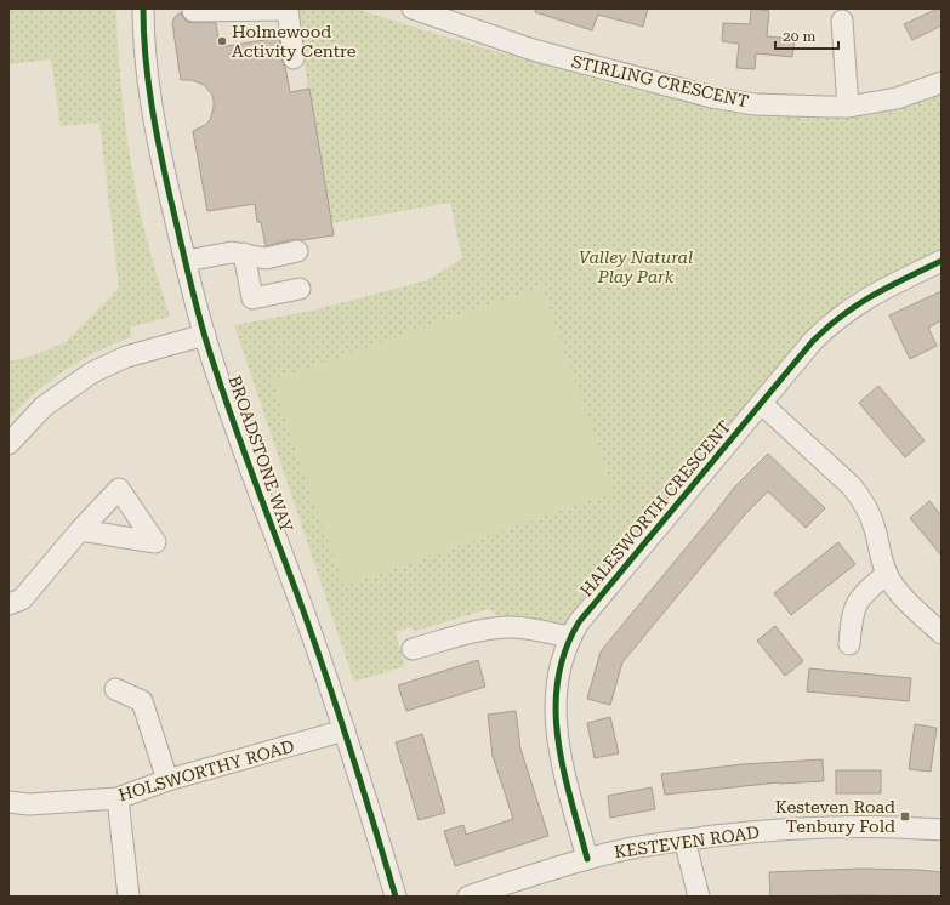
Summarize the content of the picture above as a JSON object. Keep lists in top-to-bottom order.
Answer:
{
  "streets": {
    "street": [
      "STIRLING CRESCENT",
      "BROADSTONE WAY",
      "HALESWORTH CRESCENT",
      "HOLSWORTHY ROAD",
      "KESTEVEN ROAD"
    ]
  },
  "crossings": [
    ["BROADSTONE WAY", "HOLSWORTHY ROAD"],
    ["HALESWORTH CRESCENT", "KESTEVEN ROAD"]
  ],
  "parks": ["Valley Natural Play Park"],
  "places": {
    "other": ["Holmewood Activity Centre"],
    "transit": ["Kesteven Road Tenbury Fold"]
  },
  "scale_bar": "20 m"
}
